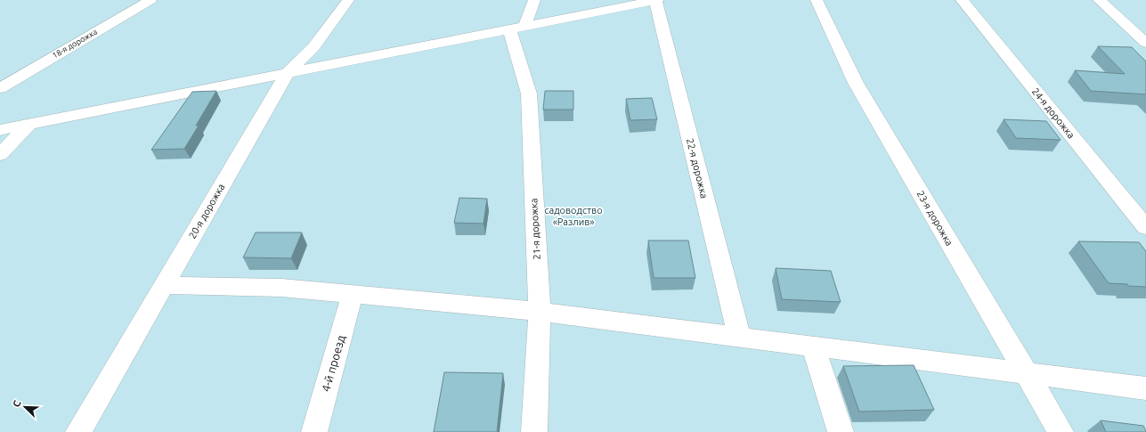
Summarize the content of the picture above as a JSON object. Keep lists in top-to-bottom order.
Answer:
{
  "streets": {
    "street": [
      "18-я дорожка",
      "24-я дорожка",
      "22-я дорожка",
      "20-я дорожка",
      "23-я дорожка",
      "21-я дорожка",
      "4-й проезд"
    ]
  },
  "parks": ["садоводство «Разлив»"],
  "north": "top left"
}
